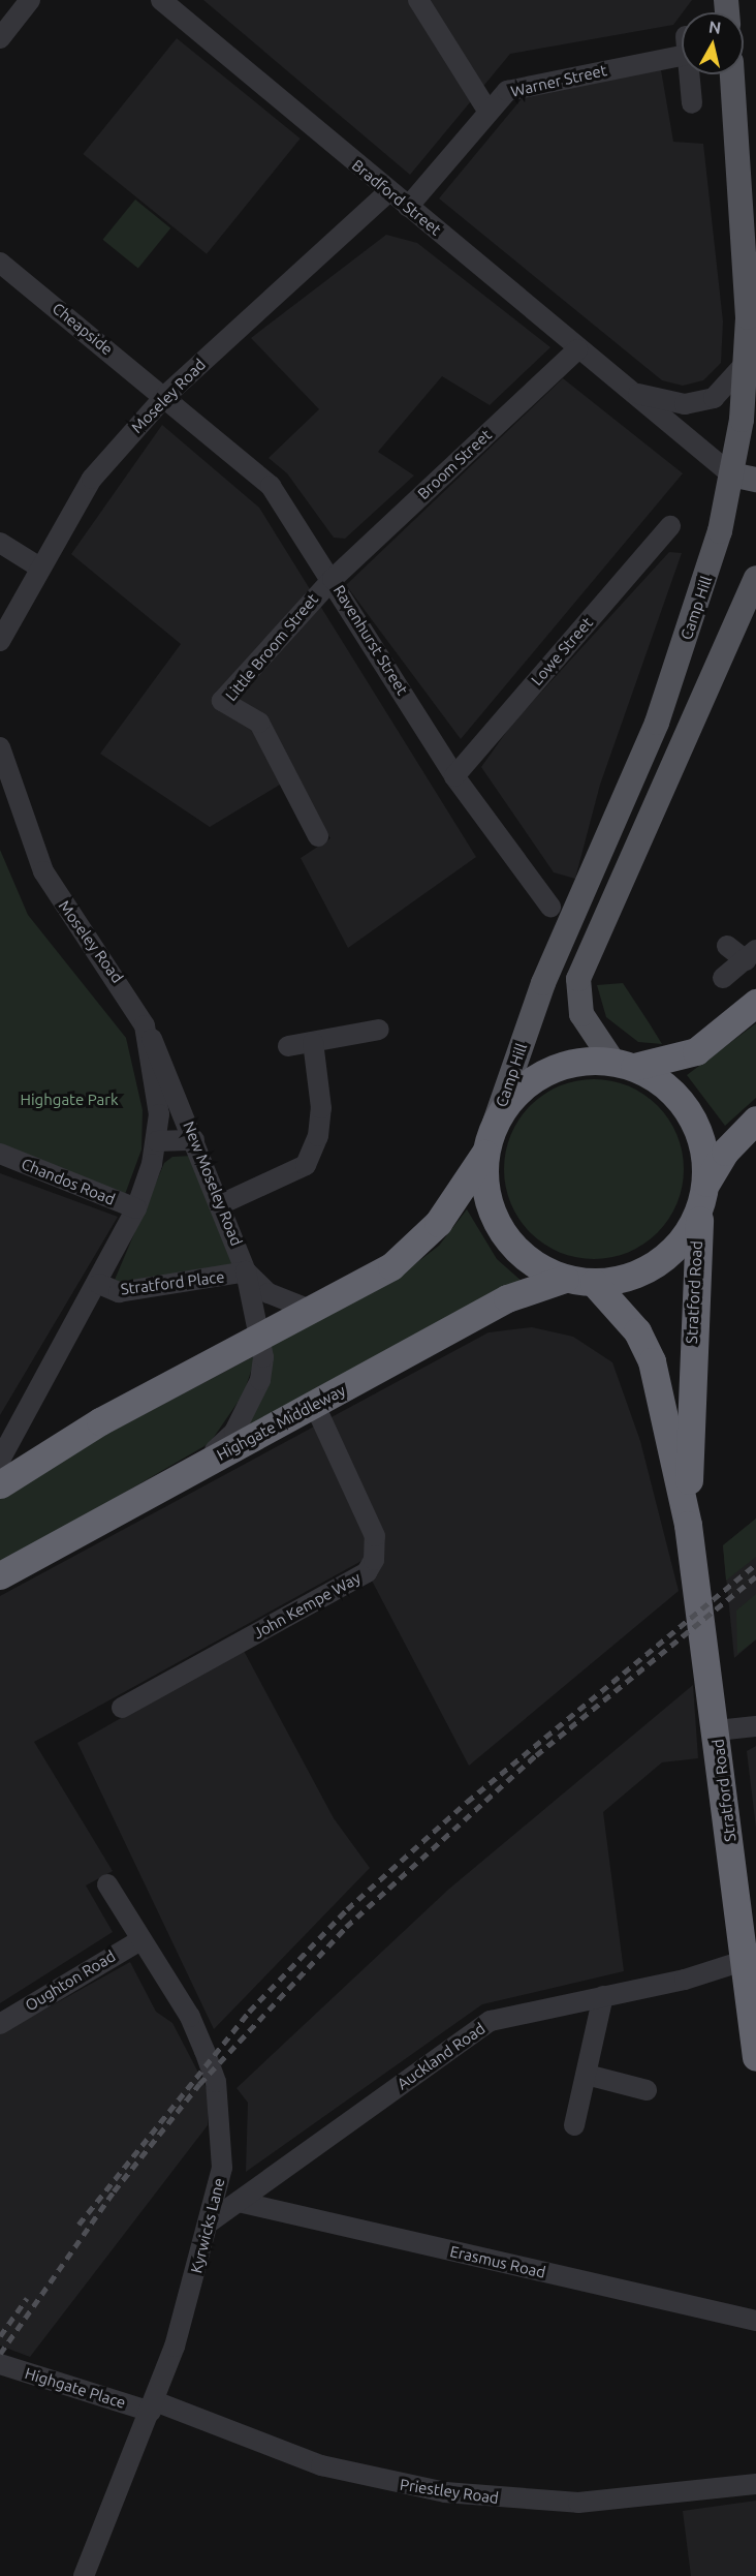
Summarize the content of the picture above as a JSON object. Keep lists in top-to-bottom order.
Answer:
{
  "streets": {
    "highway": ["Stratford Road", "Highgate Middleway"],
    "main road": ["Camp Hill"],
    "street": [
      "Warner Street",
      "Bradford Street",
      "Cheapside",
      "Moseley Road",
      "Broom Street",
      "Ravenhurst Street",
      "Little Broom Street",
      "Lowe Street",
      "Chandos Road",
      "New Moseley Road",
      "Stratford Place",
      "John Kempe Way",
      "Oughton Road",
      "Auckland Road",
      "Kyrwicks Lane",
      "Erasmus Road",
      "Highgate Place",
      "Priestley Road"
    ]
  },
  "crossings": [
    ["Warner Street", "Bradford Street"],
    ["Bradford Street", "Moseley Road"],
    ["Bradford Street", "Broom Street"],
    ["Bradford Street", "Camp Hill"],
    ["Cheapside", "Moseley Road"],
    ["Cheapside", "Ravenhurst Street"],
    ["Moseley Road", "Ravenhurst Street"],
    ["Moseley Road", "Chandos Road"],
    ["Moseley Road", "New Moseley Road"],
    ["Moseley Road", "Stratford Place"],
    ["Broom Street", "Ravenhurst Street"],
    ["Broom Street", "Little Broom Street"],
    ["Camp Hill", "Stratford Road"],
    ["Camp Hill", "Highgate Middleway"],
    ["Ravenhurst Street", "Little Broom Street"],
    ["Ravenhurst Street", "Lowe Street"],
    ["New Moseley Road", "Stratford Place"],
    ["Stratford Road", "Highgate Middleway"],
    ["Stratford Road", "Auckland Road"],
    ["Highgate Middleway", "John Kempe Way"],
    ["Oughton Road", "Kyrwicks Lane"],
    ["Auckland Road", "Kyrwicks Lane"],
    ["Auckland Road", "Erasmus Road"],
    ["Kyrwicks Lane", "Highgate Place"],
    ["Kyrwicks Lane", "Priestley Road"],
    ["Highgate Place", "Priestley Road"]
  ],
  "parks": ["Highgate Park"],
  "north": "top"
}
